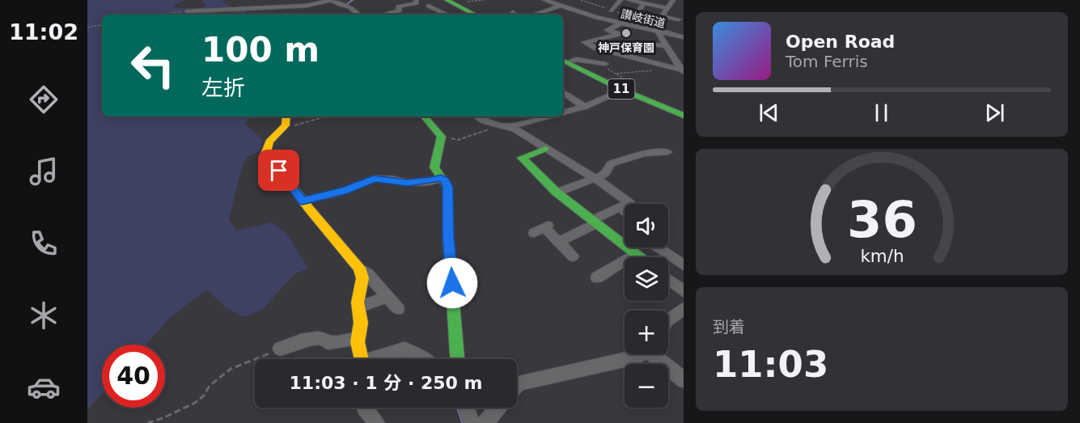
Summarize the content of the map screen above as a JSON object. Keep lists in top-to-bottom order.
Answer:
{
  "streets": {
    "main road": ["11"],
    "street": ["讃岐街道"]
  },
  "places": ["神戸保育園"],
  "page": {
    "tabs": "11:02",
    "turn": ["100 m", "左折"],
    "song": ["Open Road", "Tom Ferris"],
    "map_buttons": ["+", "−"],
    "tile": ["到着", "11:03"],
    "limit": "40",
    "trip": "11:03 · 1 分 · 250 m",
    "gauge": ["36", "km/h"]
  }
}
